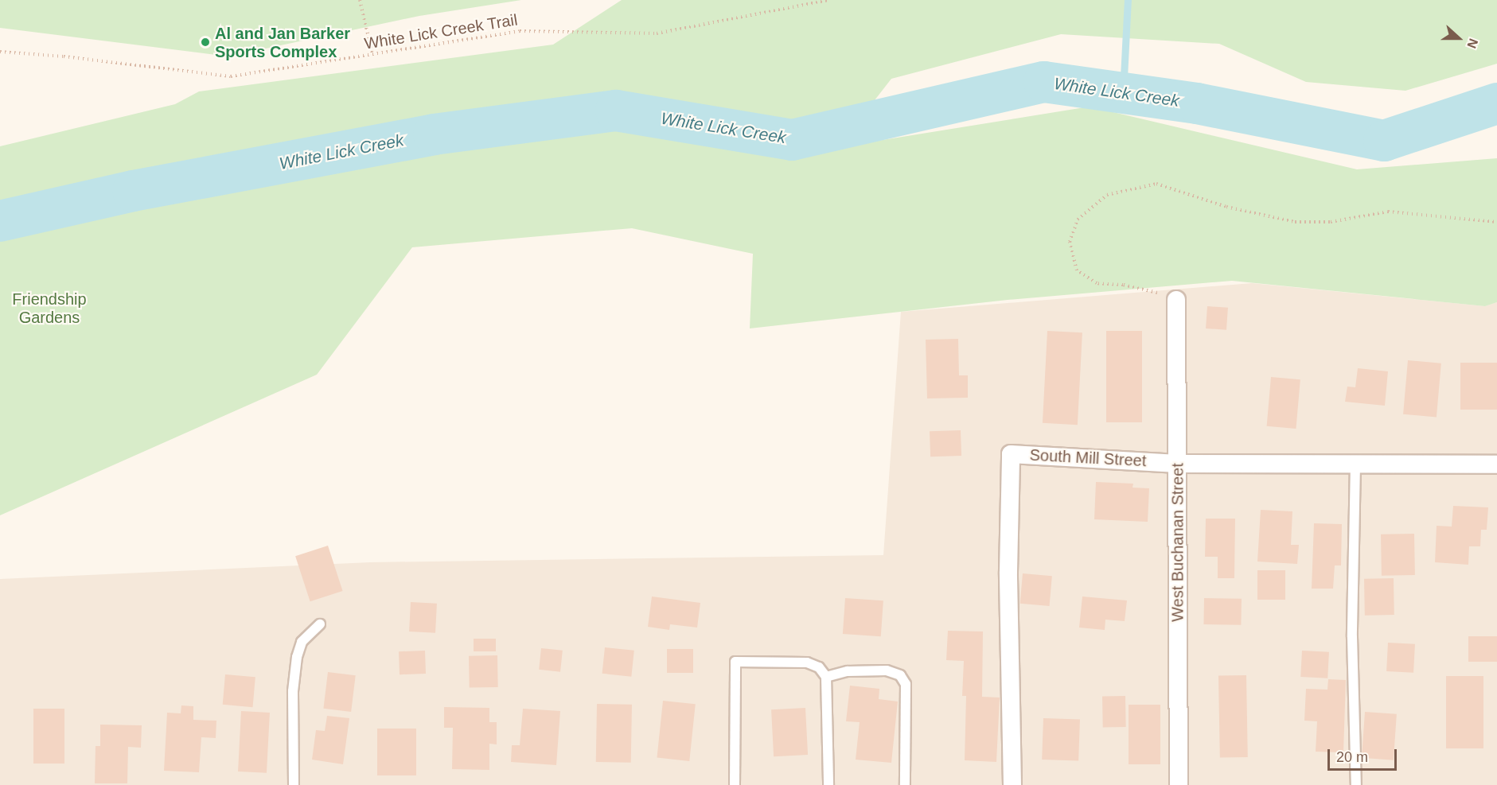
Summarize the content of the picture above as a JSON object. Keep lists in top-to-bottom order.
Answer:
{
  "streets": {
    "street": ["South Mill Street", "West Buchanan Street"],
    "path": ["White Lick Creek Trail"]
  },
  "crossings": [
    ["South Mill Street", "West Buchanan Street"]
  ],
  "water": ["White Lick Creek"],
  "parks": ["Friendship Gardens"],
  "places": ["Al and Jan Barker Sports Complex"],
  "scale_bar": "20 m",
  "north": "right"
}
